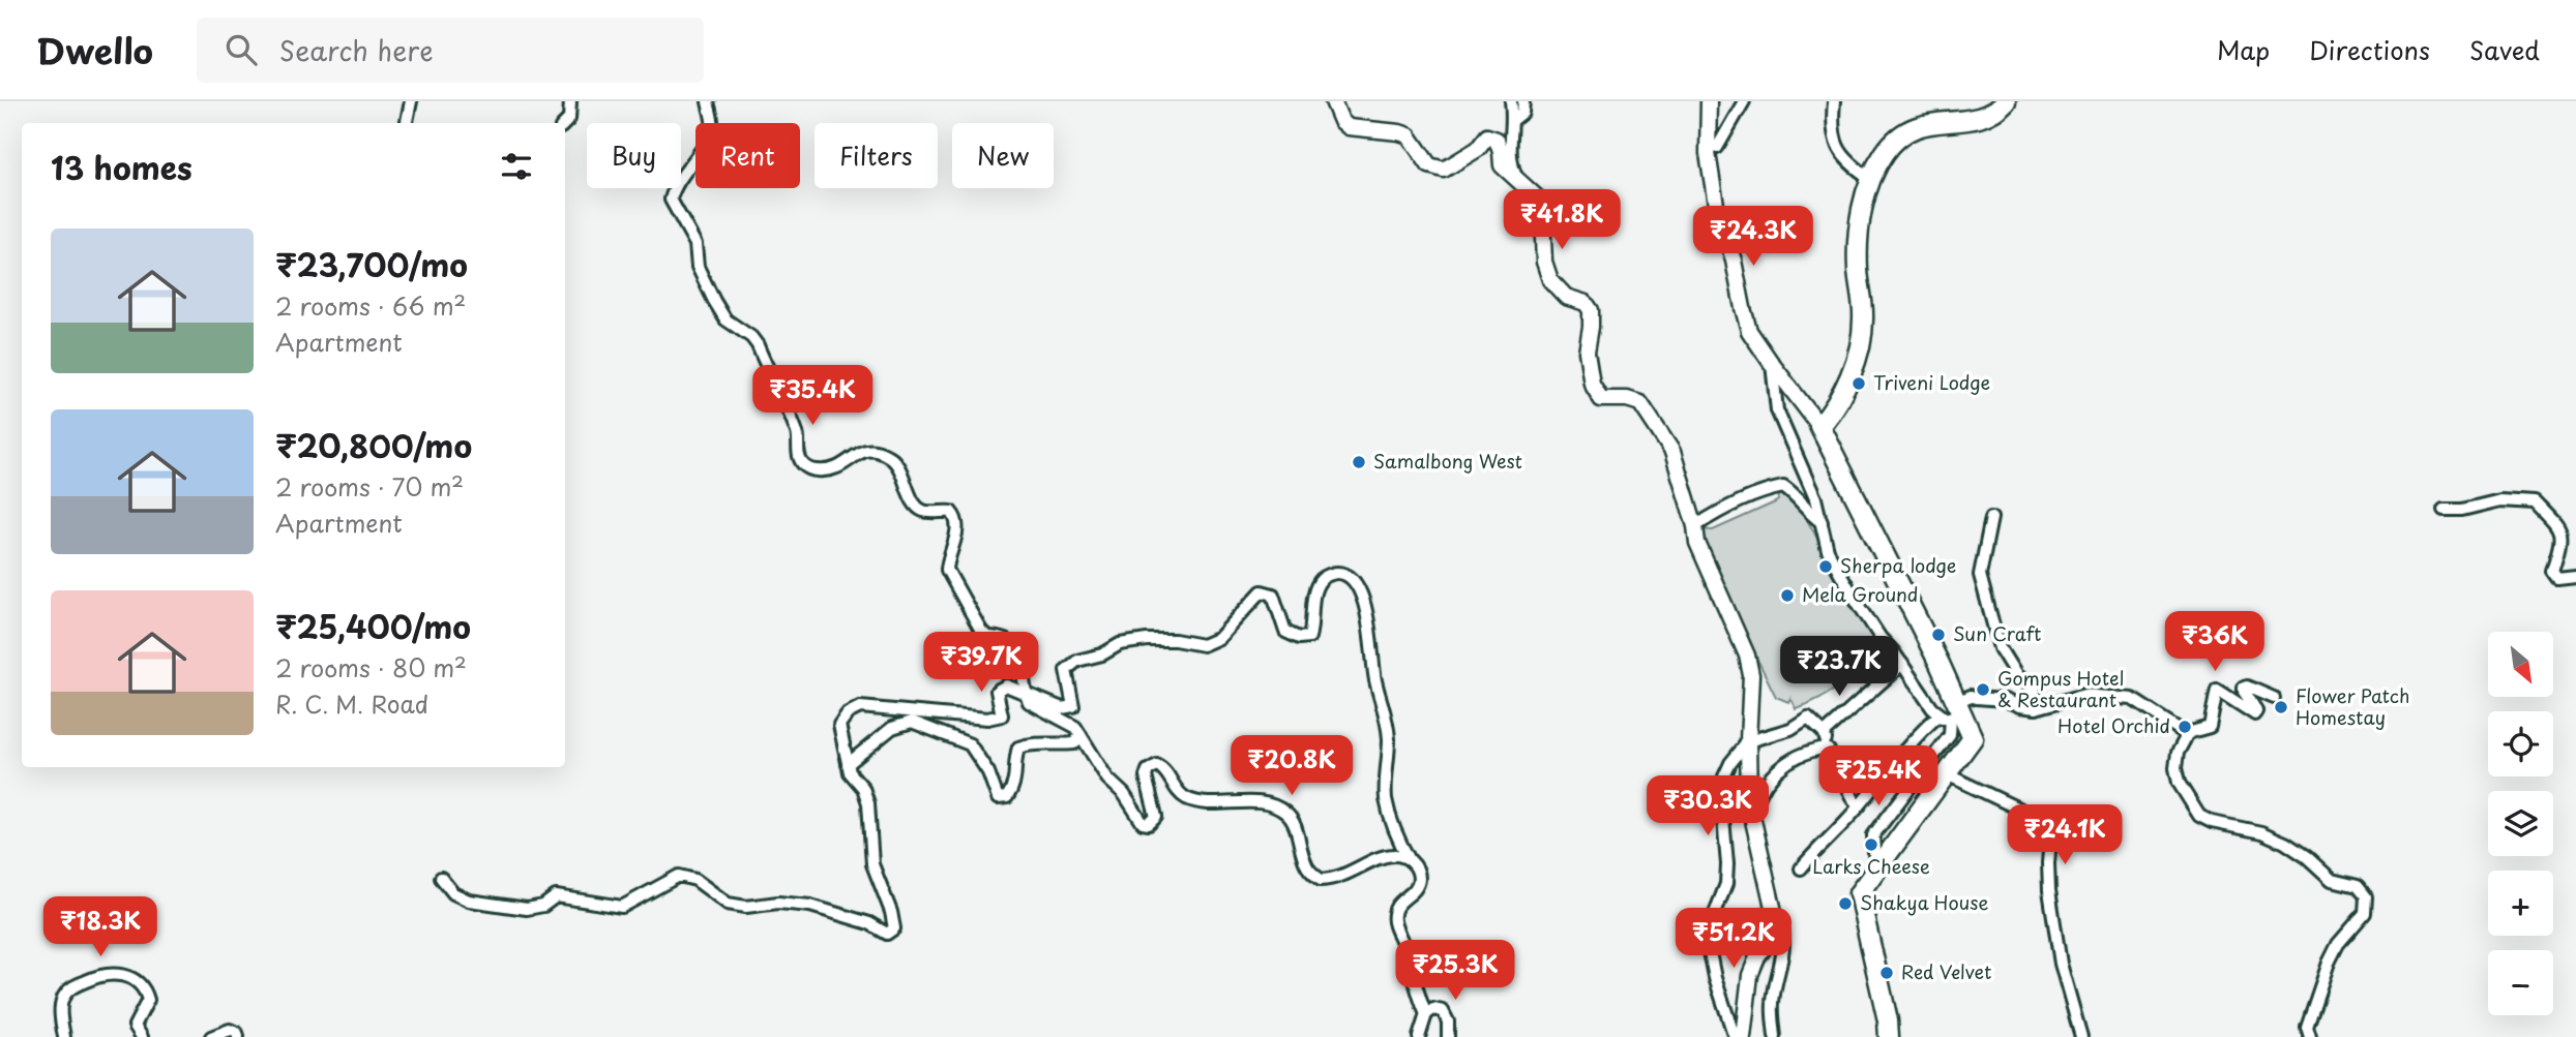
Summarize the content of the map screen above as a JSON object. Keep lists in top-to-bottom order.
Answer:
{
  "places": [
    "Triveni Lodge",
    "Samalbong West",
    "Sherpa lodge",
    "Mela Ground",
    "Sun Craft",
    "Gompus Hotel & Restaurant",
    "Flower Patch Homestay",
    "Hotel Orchid",
    "Larks Cheese",
    "Shakya House",
    "Red Velvet"
  ],
  "north": "bottom right",
  "page": {
    "header": "Dwello",
    "search": "Search here",
    "nav": ["Map", "Directions", "Saved"],
    "chip": [
      "Buy",
      "Rent",
      "Filters",
      "New"
    ],
    "heading": "13 homes",
    "price": [
      "₹41.8K",
      "₹24.3K",
      "₹35.4K",
      "₹36K",
      "₹39.7K",
      "₹23.7K",
      "₹20.8K",
      "₹25.4K",
      "₹30.3K",
      "₹24.1K",
      "₹18.3K",
      "₹51.2K",
      "₹25.3K"
    ],
    "list": [
      {
        "name": "₹23,700/mo",
        "note": "2 rooms · 66 m² · Apartment"
      },
      {
        "name": "₹20,800/mo",
        "note": "2 rooms · 70 m² · Apartment"
      },
      {
        "name": "₹25,400/mo",
        "note": "2 rooms · 80 m² · R. C. M. Road"
      }
    ],
    "map_buttons": ["+", "−"]
  }
}
